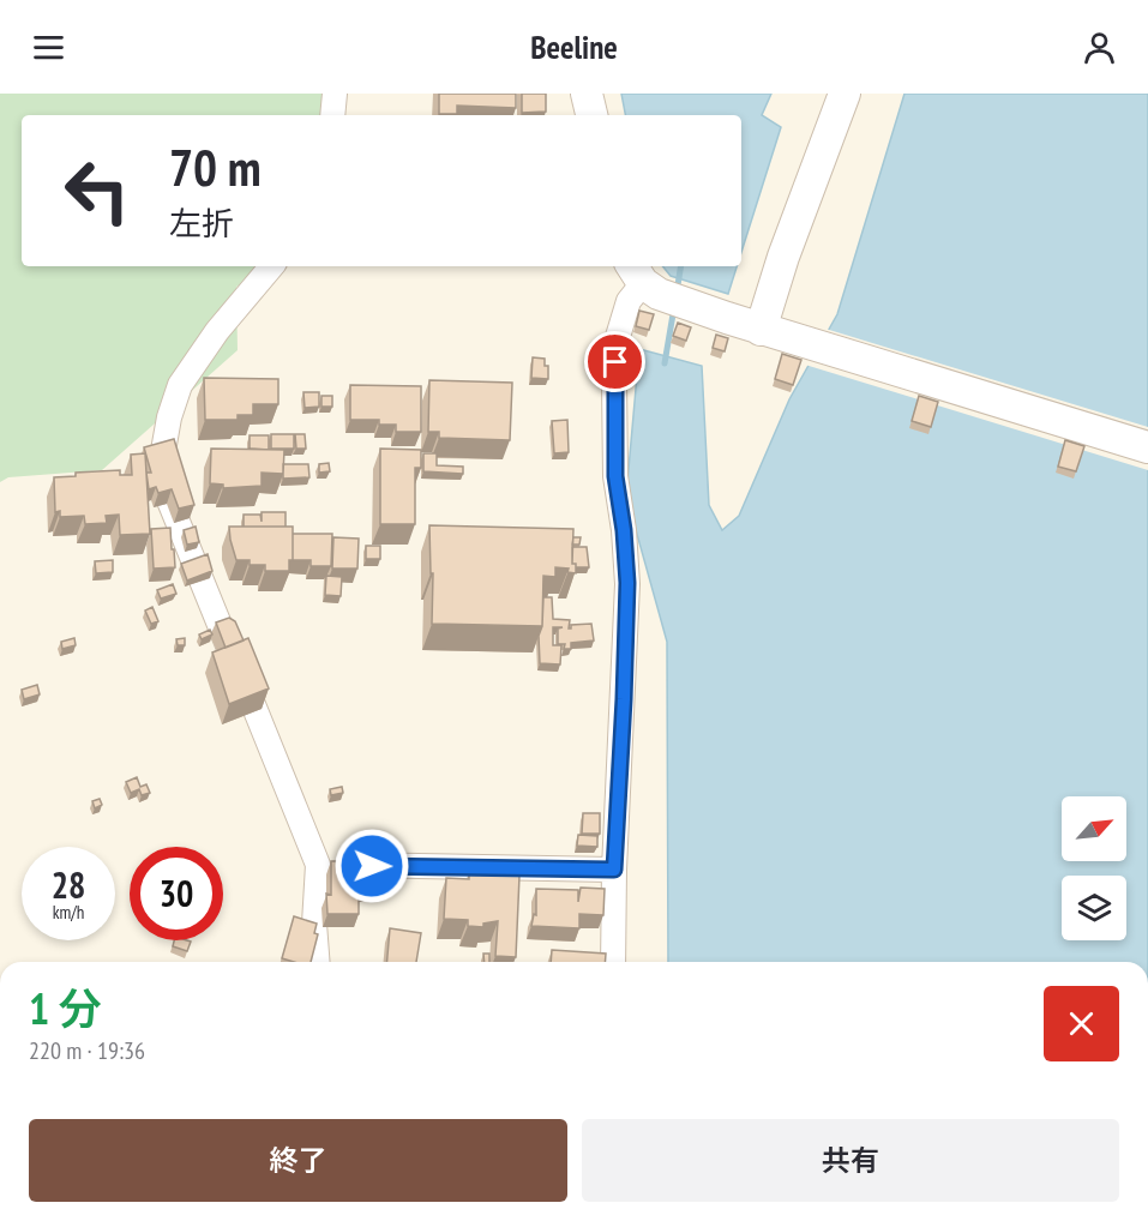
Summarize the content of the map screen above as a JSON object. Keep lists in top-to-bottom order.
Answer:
{
  "north": "top right",
  "page": {
    "header": "Beeline",
    "turn": ["70 m", "左折"],
    "speed": "28 km/h",
    "limit": "30",
    "heading": ["1 分", "220 m · 19:36"],
    "buttons": ["終了", "共有"]
  }
}
